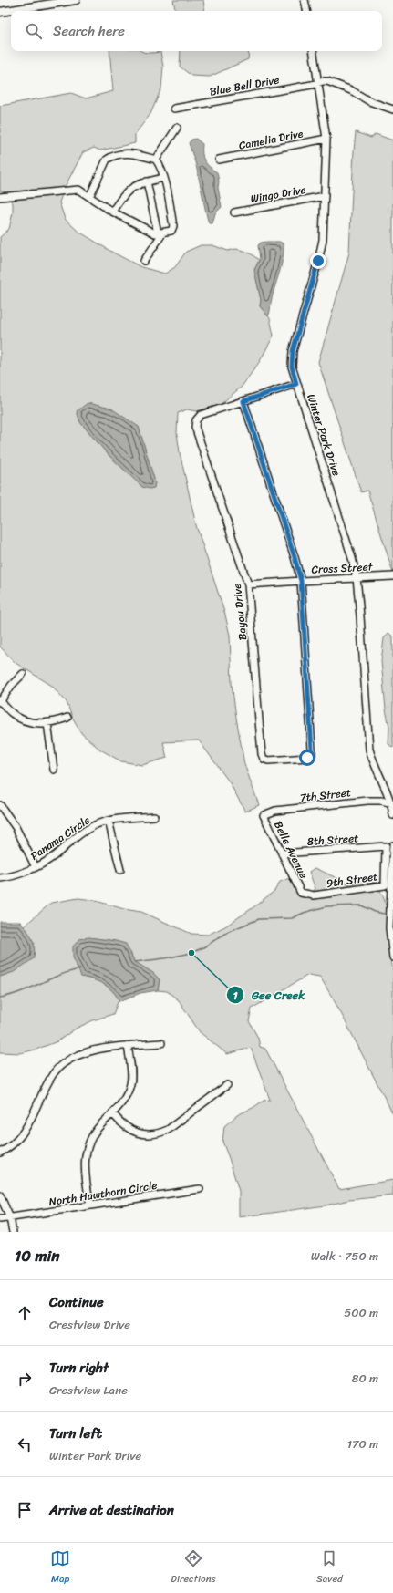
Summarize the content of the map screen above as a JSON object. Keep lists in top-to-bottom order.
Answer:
{
  "streets": {
    "street": [
      "Blue Bell Drive",
      "Camelia Drive",
      "Wingo Drive",
      "Winter Park Drive",
      "Cross Street",
      "Bayou Drive",
      "7th Street",
      "Panama Circle",
      "8th Street",
      "Belle Avenue",
      "9th Street",
      "North Hawthorn Circle"
    ]
  },
  "crossings": [
    ["Blue Bell Drive", "Winter Park Drive"],
    ["Camelia Drive", "Winter Park Drive"],
    ["Wingo Drive", "Winter Park Drive"],
    ["Winter Park Drive", "Cross Street"],
    ["Winter Park Drive", "7th Street"],
    ["Cross Street", "Bayou Drive"],
    ["7th Street", "Belle Avenue"],
    ["8th Street", "Belle Avenue"],
    ["8th Street", "9th Street"],
    ["Belle Avenue", "9th Street"]
  ],
  "places": ["Gee Creek"],
  "page": {
    "search": "Search here",
    "heading": ["10 min", "Walk · 750 m"],
    "list": [
      ["Continue", "Crestview Drive", "500 m"],
      ["Turn right", "Crestview Lane", "80 m"],
      ["Turn left", "Winter Park Drive", "170 m"],
      "Arrive at destination"
    ],
    "nav": ["Map", "Directions", "Saved"]
  }
}
